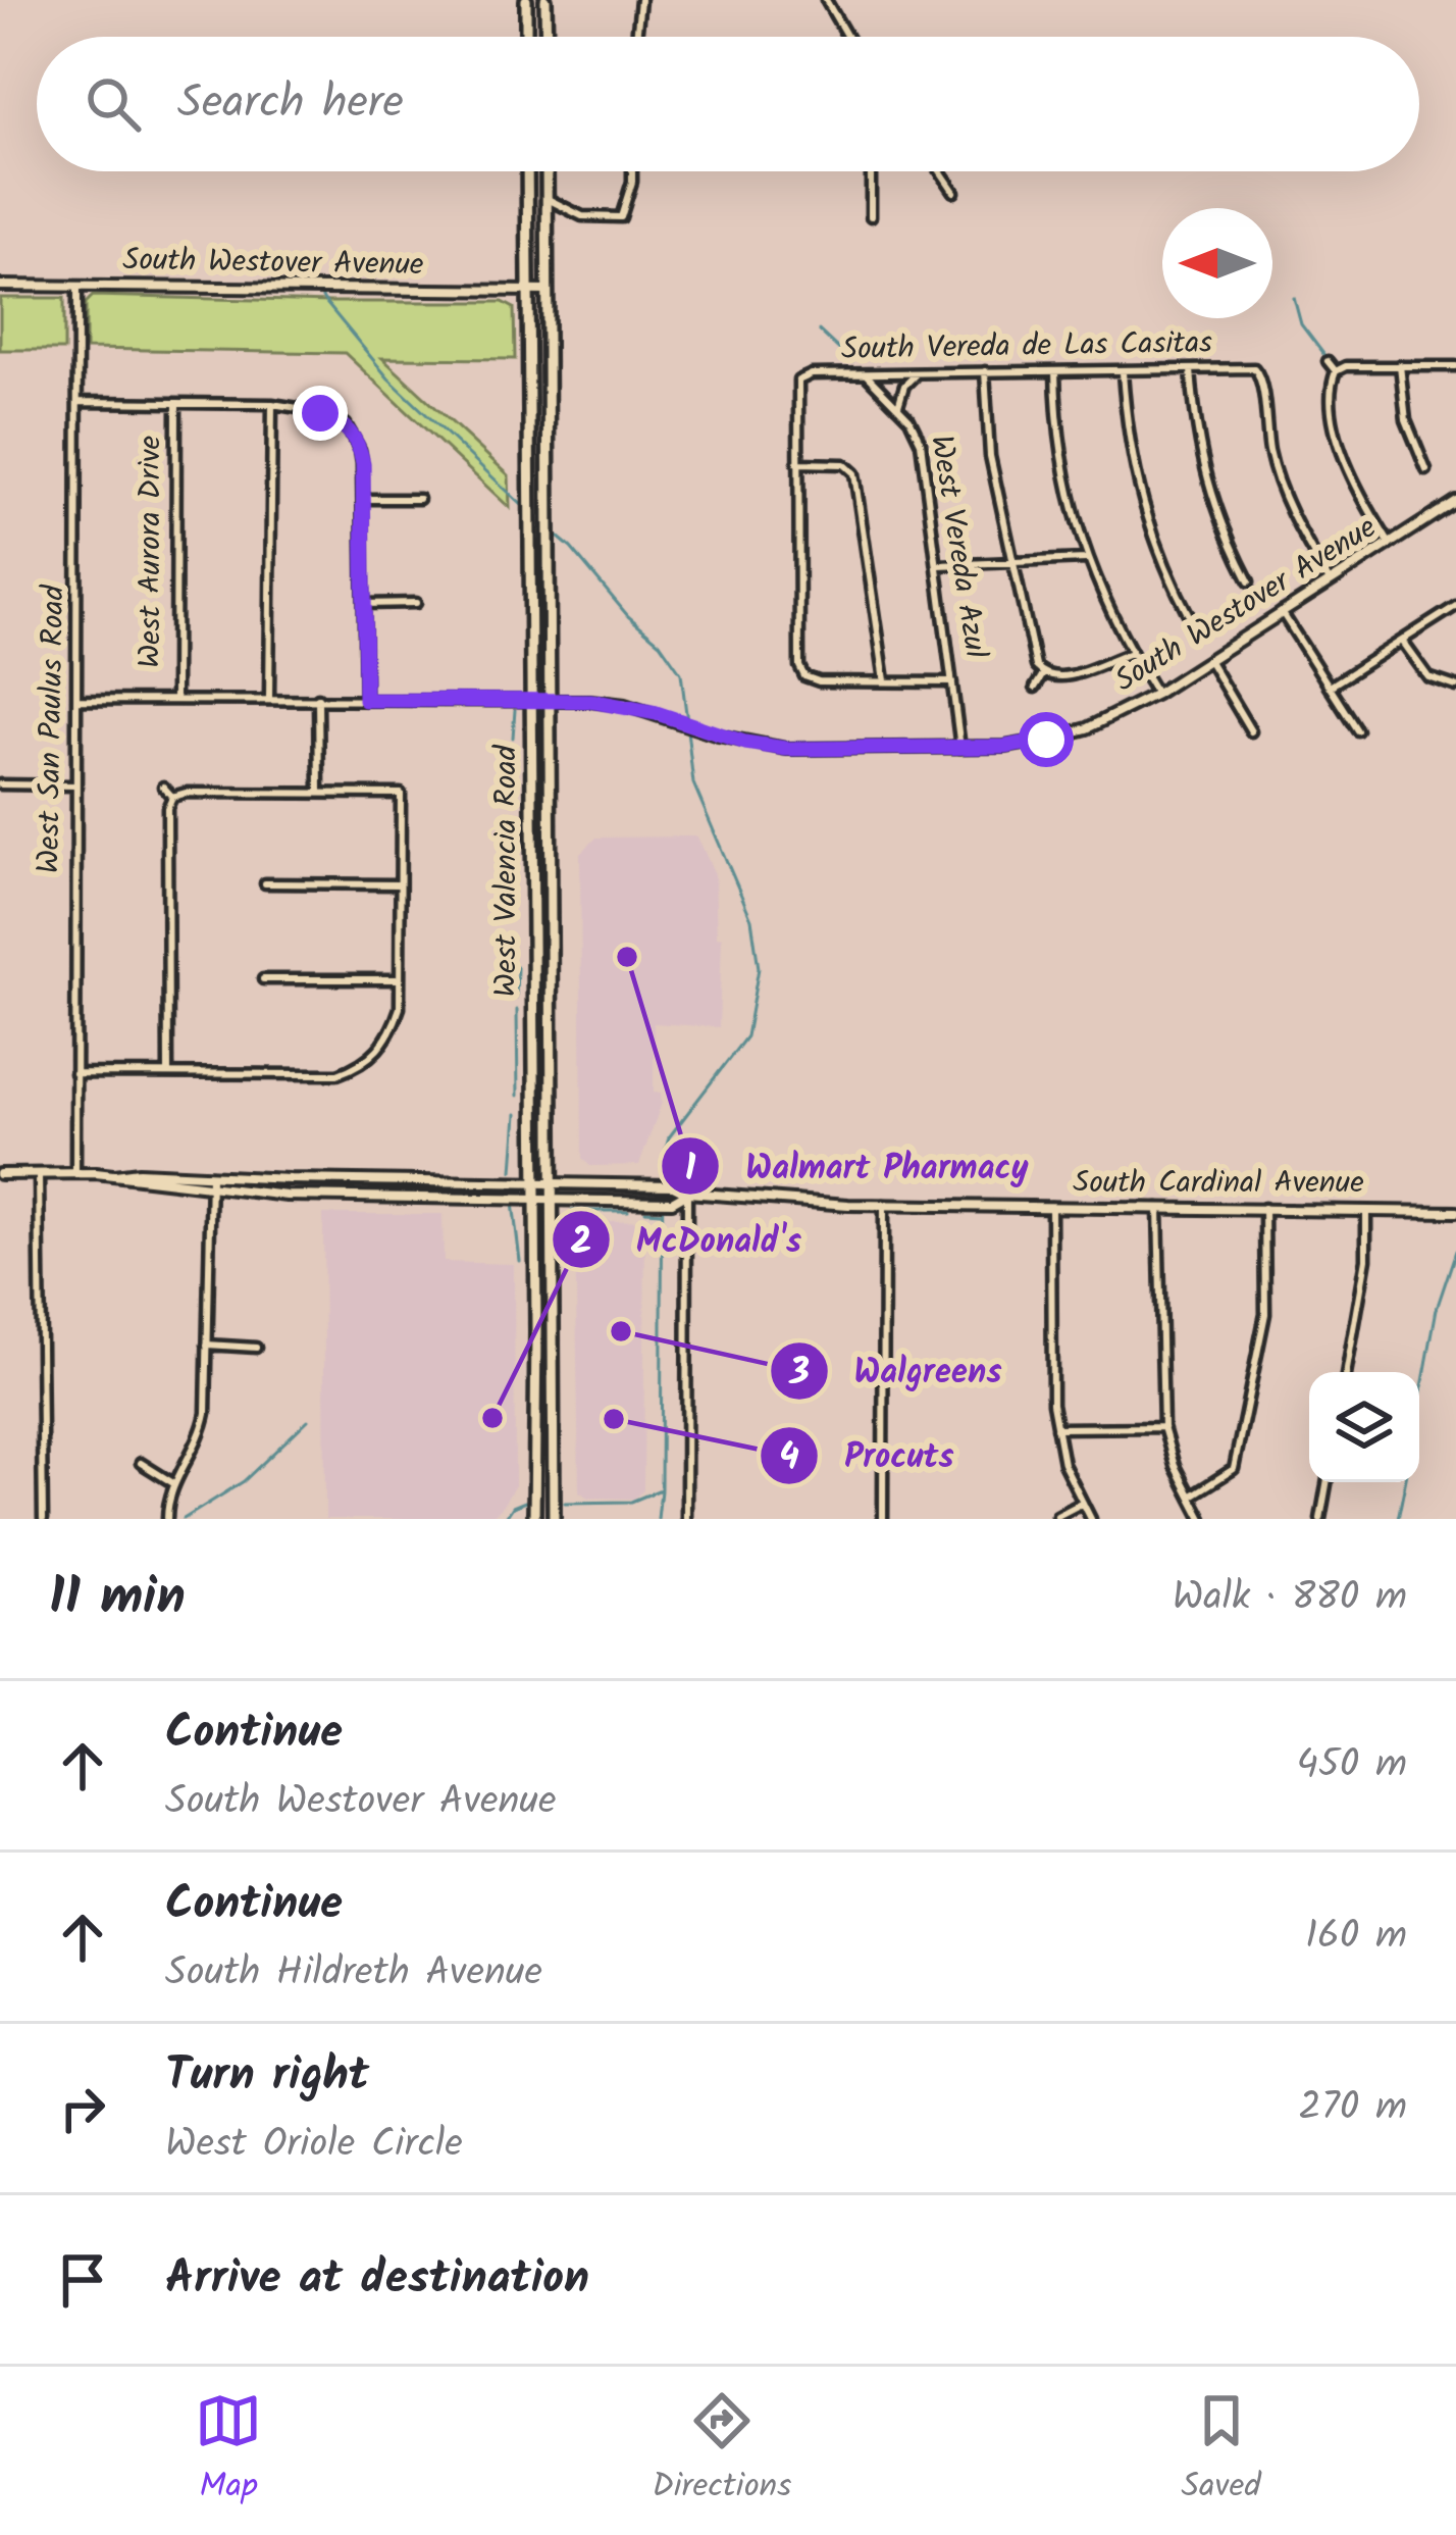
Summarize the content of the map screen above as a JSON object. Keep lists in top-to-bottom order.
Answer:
{
  "streets": {
    "main road": ["South Westover Avenue", "West Valencia Road", "South Cardinal Avenue"],
    "street": [
      "South Vereda de Las Casitas",
      "West Vereda Azul",
      "West Aurora Drive",
      "West San Paulus Road"
    ]
  },
  "crossings": [
    ["South Westover Avenue", "South Vereda de Las Casitas"],
    ["South Westover Avenue", "West Vereda Azul"],
    ["South Westover Avenue", "West San Paulus Road"],
    ["South Westover Avenue", "West Valencia Road"],
    ["South Vereda de Las Casitas", "West Vereda Azul"],
    ["West San Paulus Road", "South Cardinal Avenue"],
    ["West Valencia Road", "South Cardinal Avenue"]
  ],
  "places": [
    "Walmart Pharmacy",
    "Walgreens",
    "McDonald's",
    "Procuts"
  ],
  "north": "left",
  "page": {
    "search": "Search here",
    "heading": ["11 min", "Walk · 880 m"],
    "list": [
      ["Continue", "South Westover Avenue", "450 m"],
      ["Continue", "South Hildreth Avenue", "160 m"],
      ["Turn right", "West Oriole Circle", "270 m"],
      "Arrive at destination"
    ],
    "nav": ["Map", "Directions", "Saved"]
  }
}
